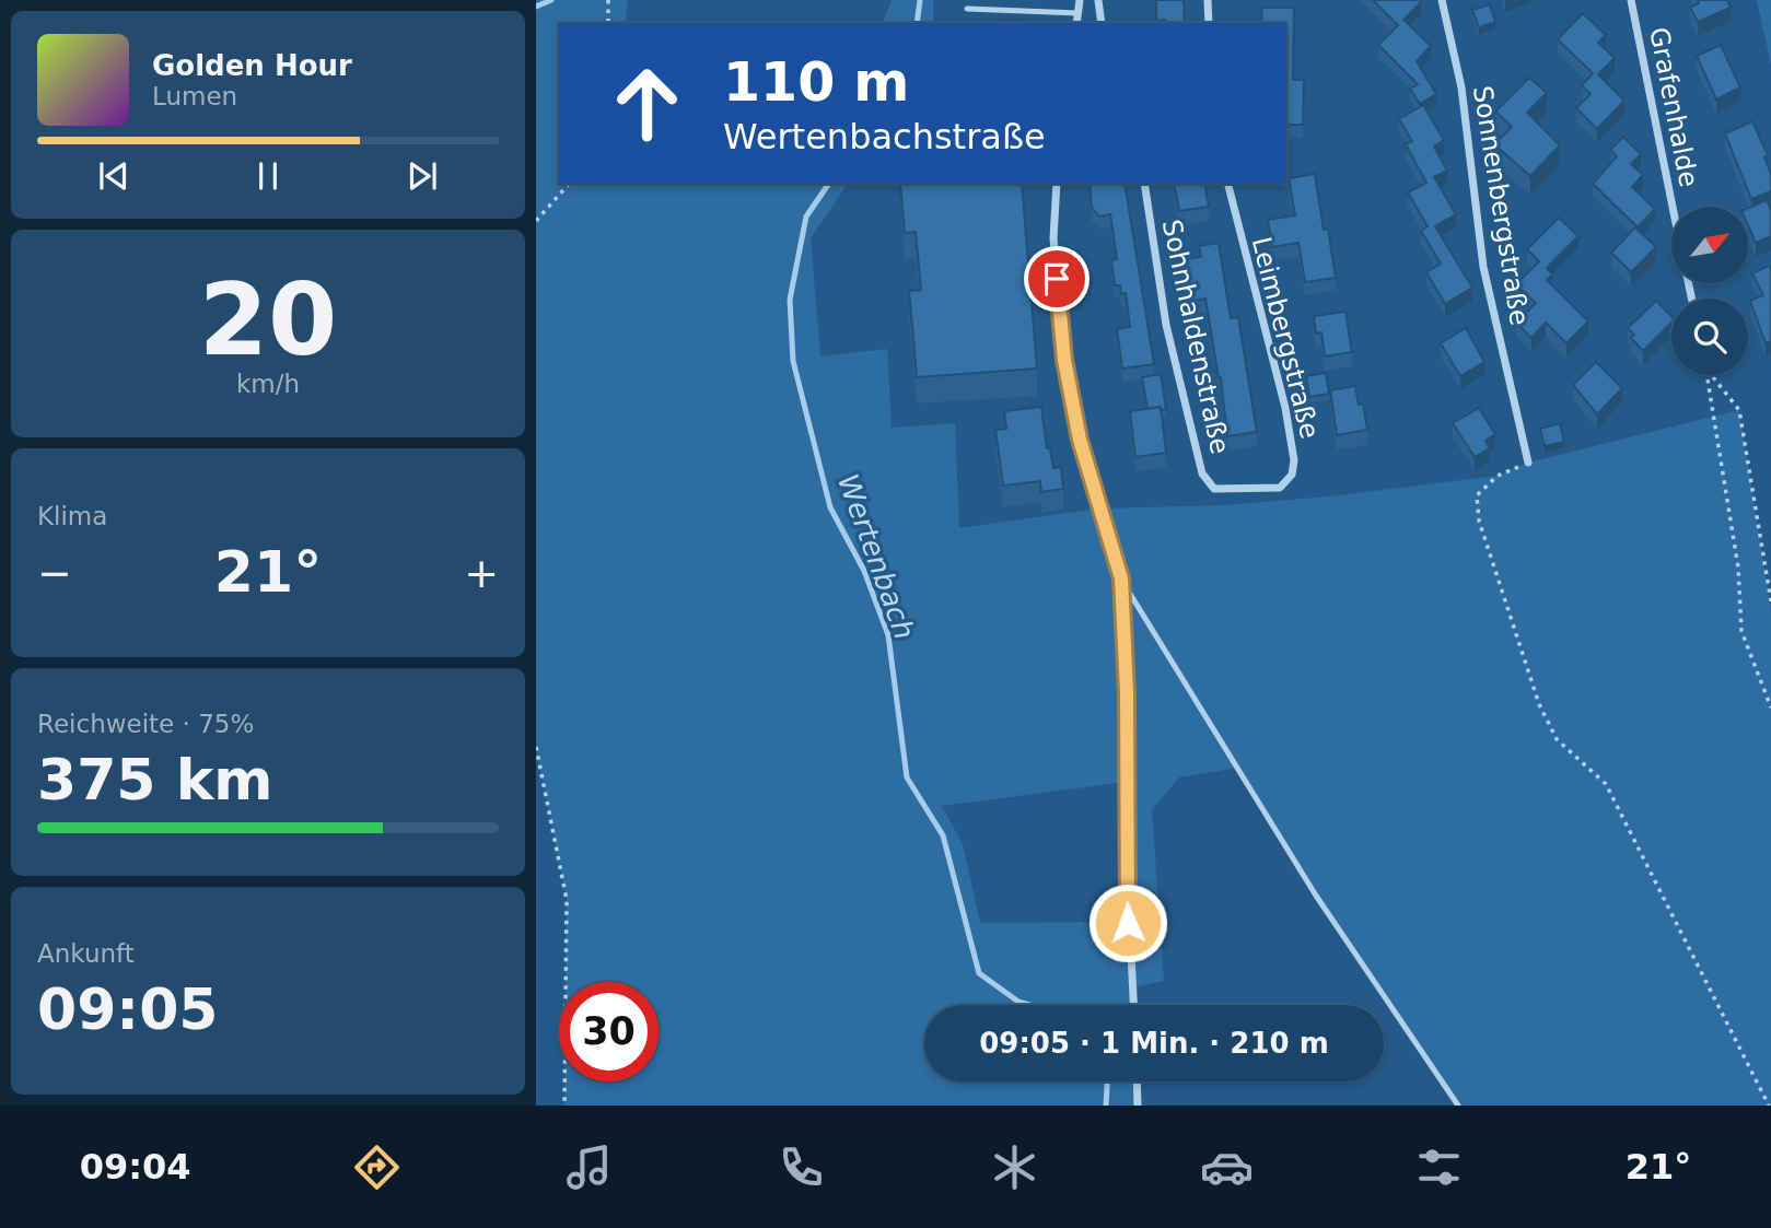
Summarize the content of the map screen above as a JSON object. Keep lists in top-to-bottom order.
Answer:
{
  "streets": {
    "street": [
      "Grafenhalde",
      "Sonnenbergstraße",
      "Sohnhaldenstraße",
      "Leimbergstraße"
    ]
  },
  "crossings": [
    ["Sohnhaldenstraße", "Leimbergstraße"]
  ],
  "water": ["Wertenbach"],
  "north": "top right",
  "page": {
    "turn": ["110 m", "Wertenbachstraße"],
    "song": ["Golden Hour", "Lumen"],
    "tile": [
      ["20", "km/h"],
      "Klima",
      ["Reichweite · 75%", "375 km"],
      ["Ankunft", "09:05"]
    ],
    "heat": ["−", "21°", "+"],
    "limit": "30",
    "trip": "09:05 · 1 Min. · 210 m",
    "tabs": ["09:04", "21°"]
  }
}
